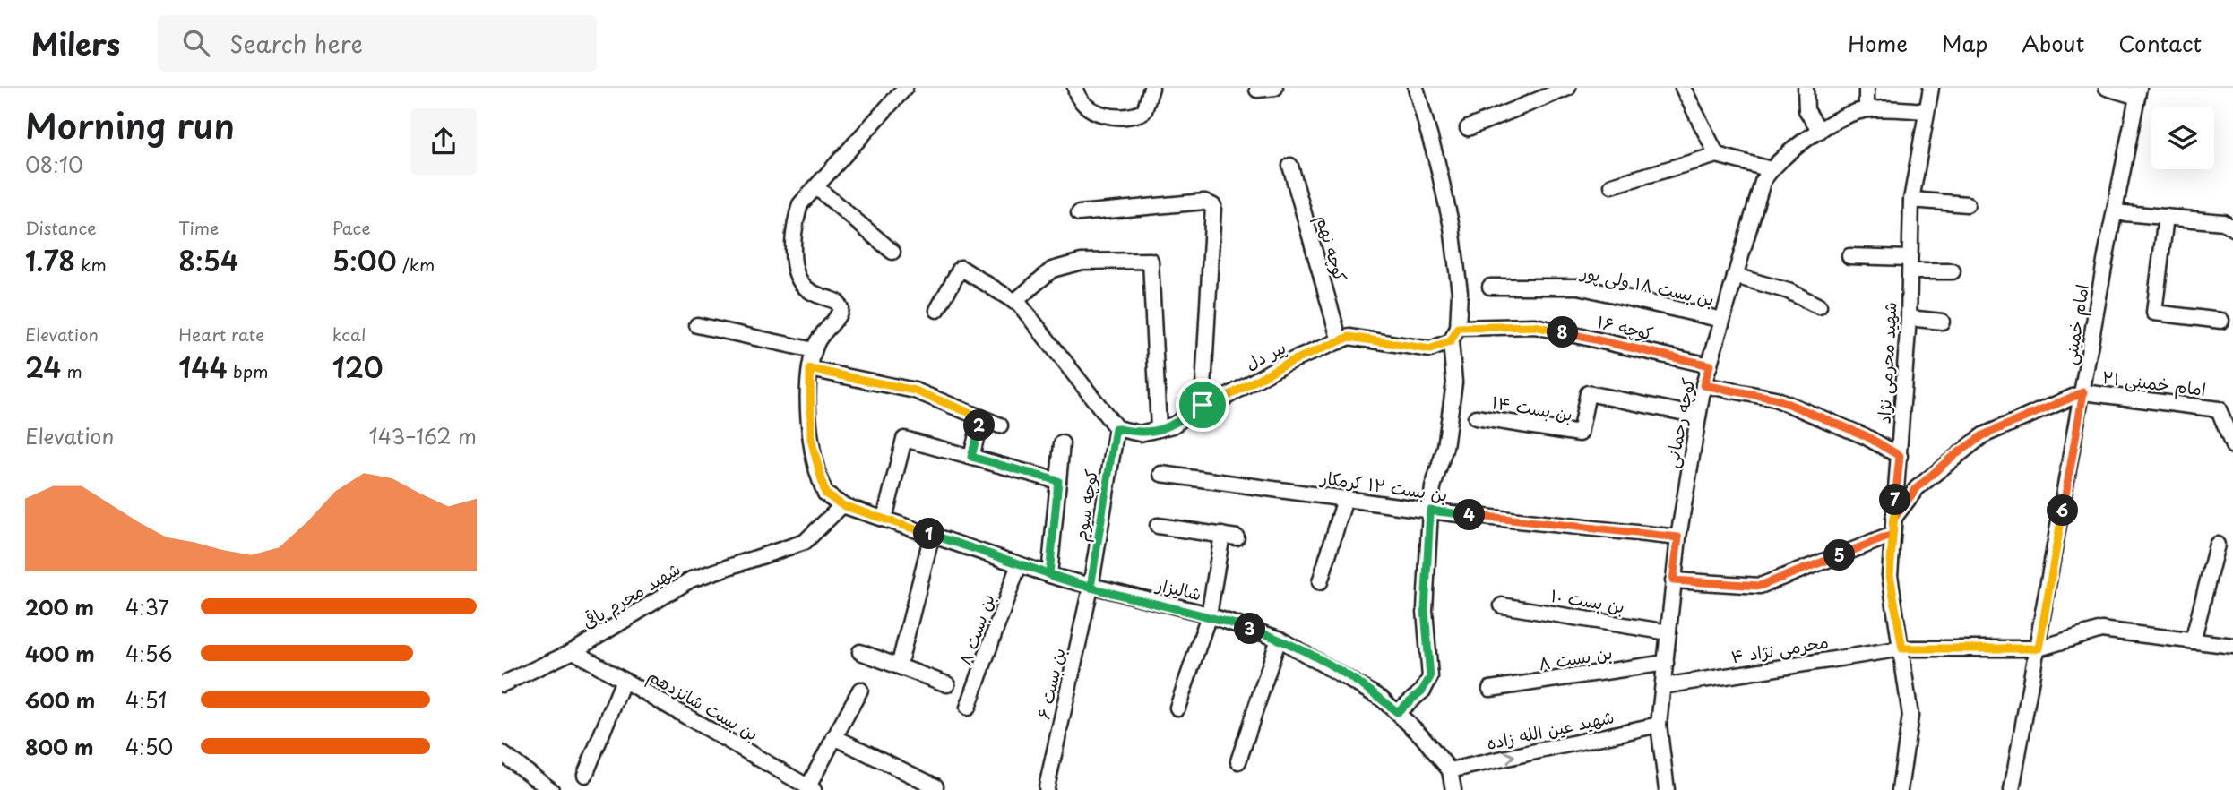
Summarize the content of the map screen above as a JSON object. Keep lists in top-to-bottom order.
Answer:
{
  "streets": {
    "street": [
      "کوچه نهم",
      "بن بست ۱۸ ولی پور",
      "امام خمینی",
      "کوچه ۱۶",
      "پیر دل",
      "شهید محرمی نژاد",
      "امام خمینی ۲۱",
      "بن بست ۱۴",
      "کوچه رحمانی",
      "بن بست ۱۲ کرمکار",
      "کوچه سوم",
      "شالیزار",
      "شهید محرم باقی",
      "بن بست ۱۰",
      "بن بست ۸",
      "محرمی نژاد ۴",
      "بن بست ۶",
      "بن بست شانزدهم",
      "شهید عین الله زاده"
    ]
  },
  "crossings": [
    ["کوچه نهم", "پیر دل"],
    ["بن بست ۱۸ ولی پور", "کوچه رحمانی"],
    ["امام خمینی", "امام خمینی ۲۱"],
    ["امام خمینی", "محرمی نژاد ۴"],
    ["کوچه ۱۶", "کوچه رحمانی"],
    ["پیر دل", "کوچه سوم"],
    ["شهید محرمی نژاد", "کوچه رحمانی"],
    ["شهید محرمی نژاد", "محرمی نژاد ۴"],
    ["بن بست ۱۴", "کوچه رحمانی"],
    ["کوچه رحمانی", "بن بست ۱۲ کرمکار"],
    ["کوچه رحمانی", "بن بست ۱۰"],
    ["کوچه رحمانی", "بن بست ۸"],
    ["کوچه رحمانی", "محرمی نژاد ۴"],
    ["کوچه رحمانی", "شهید عین الله زاده"],
    ["کوچه سوم", "شالیزار"],
    ["کوچه سوم", "بن بست ۶"],
    ["شالیزار", "شهید محرم باقی"],
    ["شالیزار", "بن بست ۸"],
    ["شالیزار", "بن بست ۶"],
    ["شالیزار", "شهید عین الله زاده"],
    ["شهید محرم باقی", "بن بست شانزدهم"]
  ],
  "one_way": ["شهید عین الله زاده"],
  "page": {
    "header": "Milers",
    "search": "Search here",
    "nav": [
      "Home",
      "Map",
      "About",
      "Contact"
    ],
    "heading": ["Morning run", "08:10"],
    "stats": [
      ["Distance", "1.78 km"],
      ["Time", "8:54"],
      ["Pace", "5:00 /km"],
      ["Elevation", "24 m"],
      ["Heart rate", "144 bpm"],
      ["kcal", "120"]
    ],
    "pins": [
      "8",
      "2",
      "7",
      "6",
      "4",
      "1",
      "5",
      "3"
    ],
    "chart": ["Elevation", "143–162 m"],
    "list": [
      {
        "name": "200 m",
        "note": "4:37"
      },
      {
        "name": "400 m",
        "note": "4:56"
      },
      {
        "name": "600 m",
        "note": "4:51"
      },
      {
        "name": "800 m",
        "note": "4:50"
      }
    ]
  }
}
